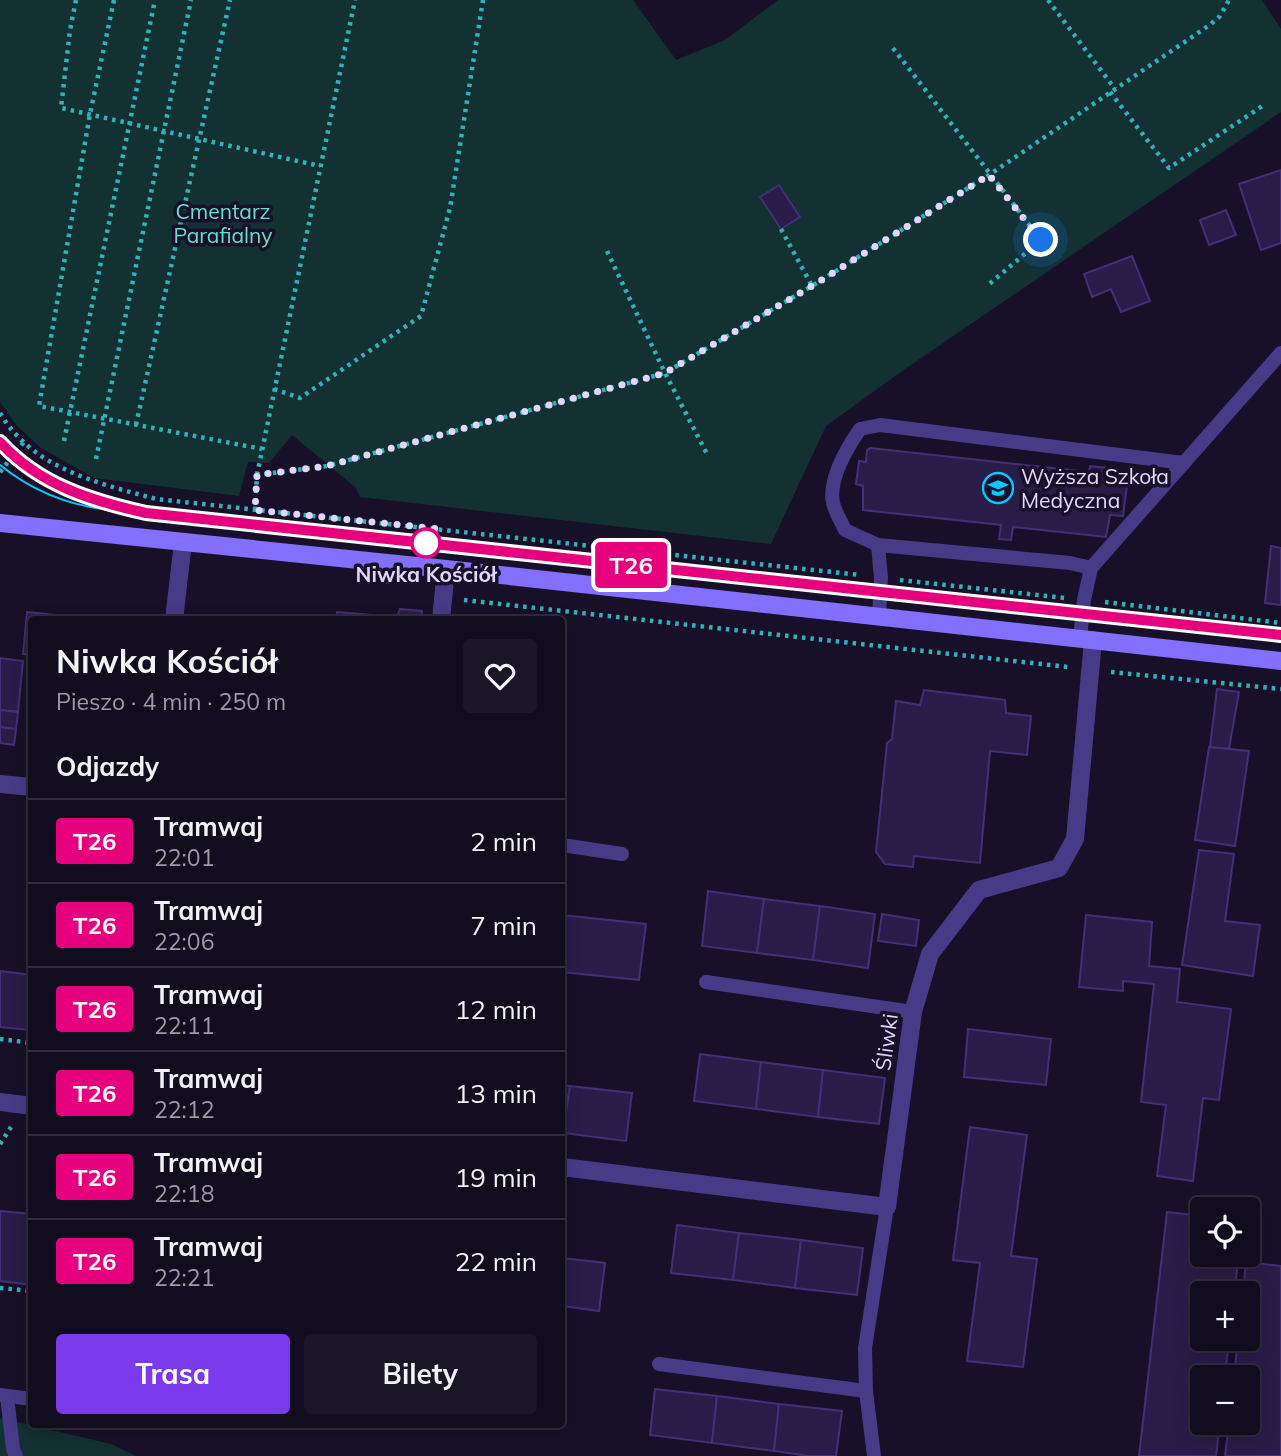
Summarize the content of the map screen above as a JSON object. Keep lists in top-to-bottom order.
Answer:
{
  "streets": {
    "street": ["Śliwki"]
  },
  "parks": ["Cmentarz Parafialny"],
  "places": {
    "school or university": ["Wyższa Szkoła Medyczna"],
    "other": ["Niwka Kościół"]
  },
  "lines": ["tram line T26"],
  "page": {
    "on_map": "T26",
    "heading": [
      ["Niwka Kościół", "Pieszo · 4 min · 250 m"],
      "Odjazdy"
    ],
    "list": [
      {
        "mark": "T26",
        "name": "Tramwaj",
        "note": "22:01",
        "value": "2 min"
      },
      {
        "mark": "T26",
        "name": "Tramwaj",
        "note": "22:06",
        "value": "7 min"
      },
      {
        "mark": "T26",
        "name": "Tramwaj",
        "note": "22:11",
        "value": "12 min"
      },
      {
        "mark": "T26",
        "name": "Tramwaj",
        "note": "22:12",
        "value": "13 min"
      },
      {
        "mark": "T26",
        "name": "Tramwaj",
        "note": "22:18",
        "value": "19 min"
      },
      {
        "mark": "T26",
        "name": "Tramwaj",
        "note": "22:21",
        "value": "22 min"
      }
    ],
    "map_buttons": ["+", "−"],
    "buttons": ["Trasa", "Bilety"]
  }
}
